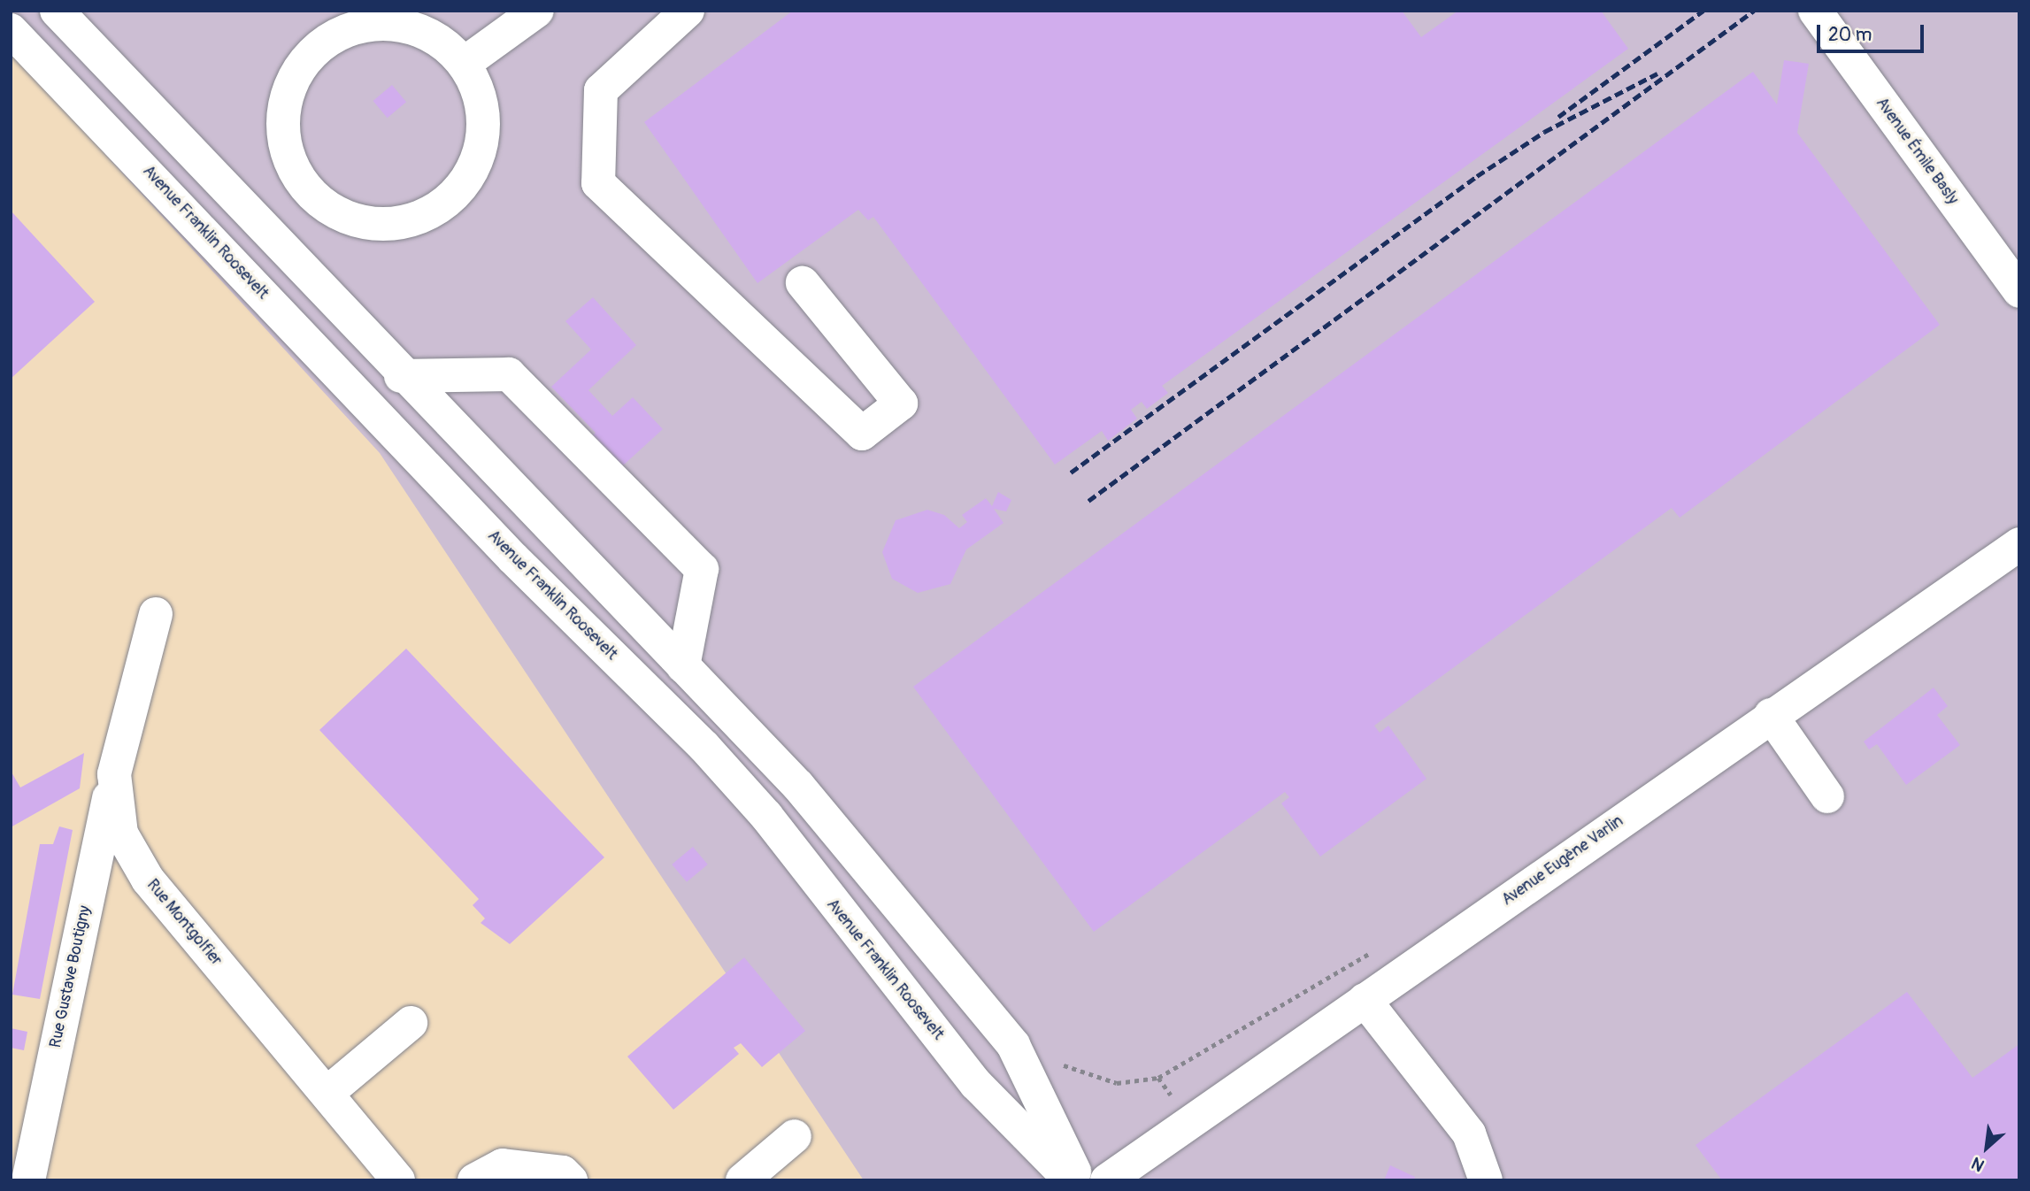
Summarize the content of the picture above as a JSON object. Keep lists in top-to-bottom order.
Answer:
{
  "streets": {
    "street": [
      "Avenue Émile Basly",
      "Avenue Franklin Roosevelt",
      "Avenue Eugène Varlin",
      "Rue Montgolfier",
      "Rue Gustave Boutigny"
    ]
  },
  "crossings": [
    ["Rue Montgolfier", "Rue Gustave Boutigny"]
  ],
  "scale_bar": "20 m",
  "north": "bottom left"
}
